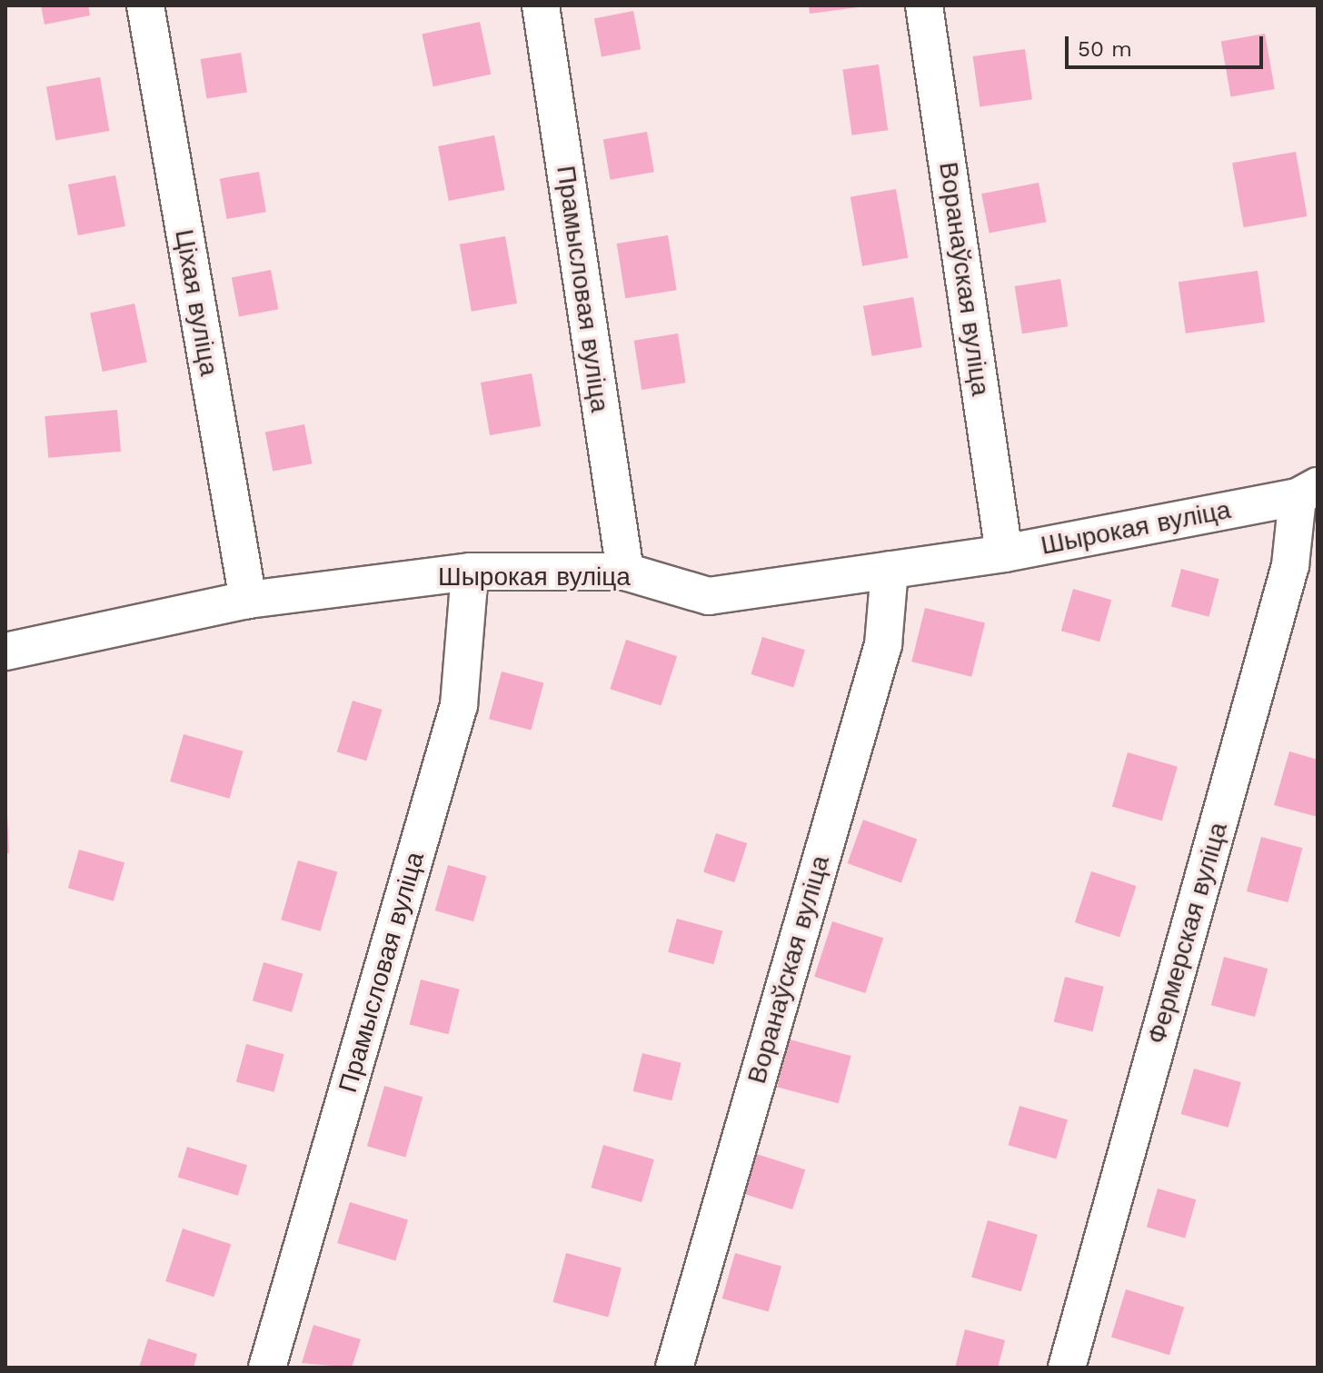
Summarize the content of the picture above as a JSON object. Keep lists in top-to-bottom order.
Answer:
{
  "streets": {
    "street": [
      "Воранаўская вуліца",
      "Прамысловая вуліца",
      "Ціхая вуліца",
      "Шырокая вуліца",
      "Фермерская вуліца"
    ]
  },
  "crossings": [
    ["Воранаўская вуліца", "Шырокая вуліца"],
    ["Прамысловая вуліца", "Шырокая вуліца"],
    ["Ціхая вуліца", "Шырокая вуліца"],
    ["Шырокая вуліца", "Фермерская вуліца"]
  ],
  "scale_bar": "50 m"
}
